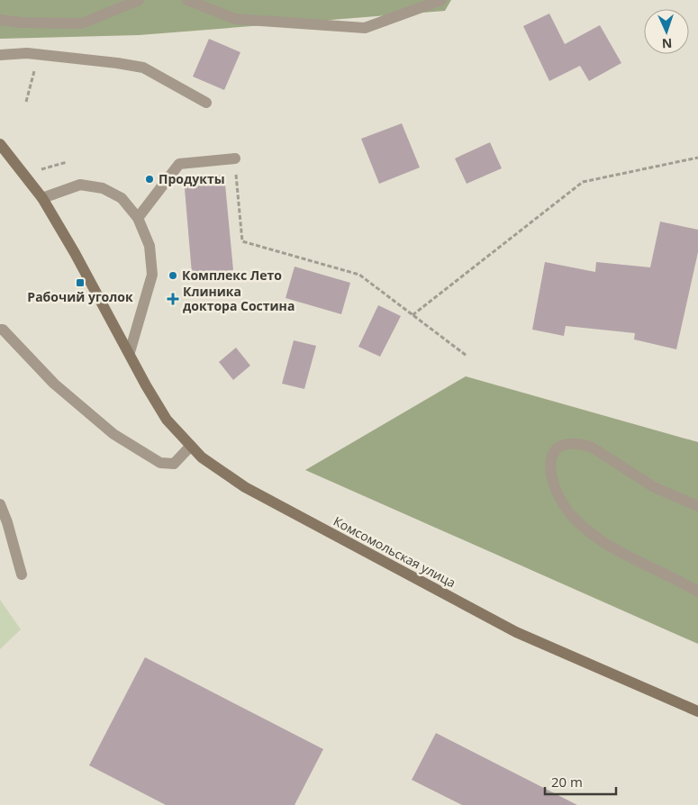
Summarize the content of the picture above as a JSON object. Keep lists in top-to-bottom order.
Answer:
{
  "streets": {
    "main road": ["Комсомольская улица"]
  },
  "places": {
    "other": ["Продукты", "Комплекс Лето"],
    "transit": ["Рабочий уголок"],
    "health": ["Клиника доктора Состина"]
  },
  "scale_bar": "20 m",
  "north": "bottom"
}
